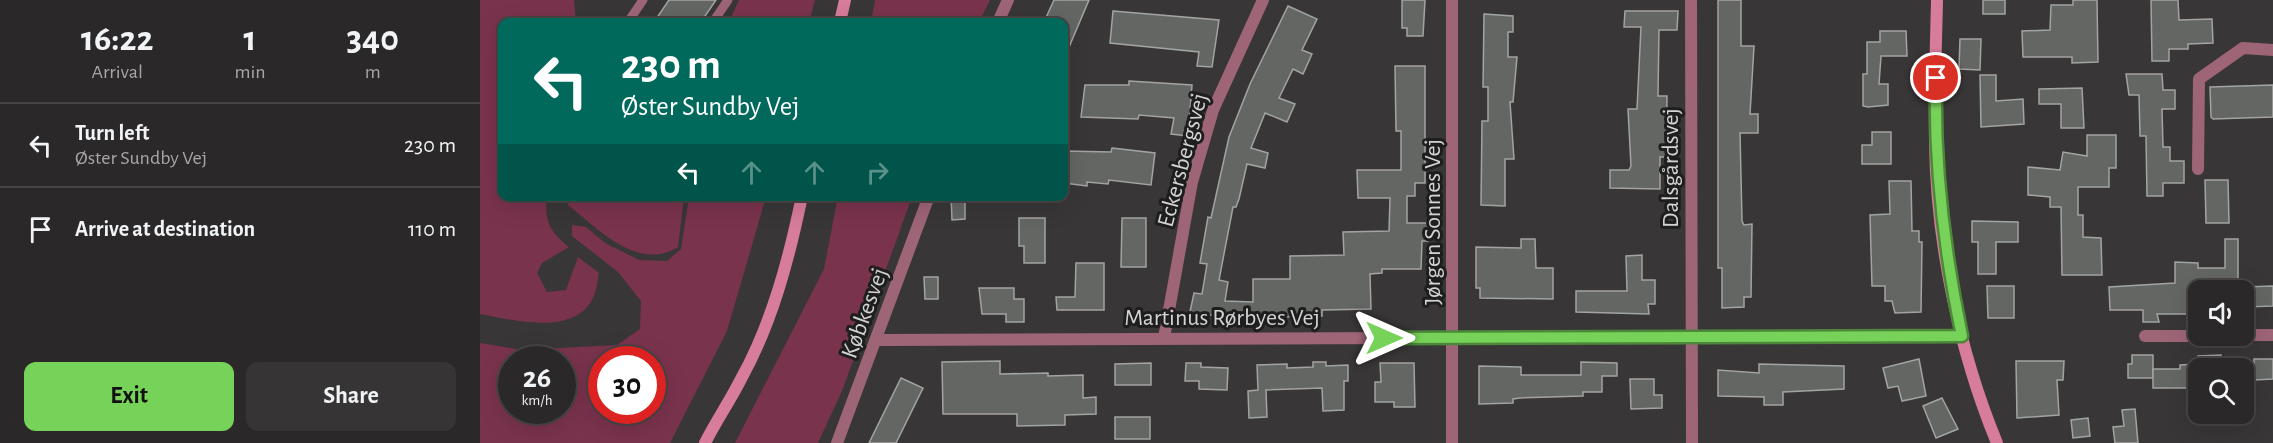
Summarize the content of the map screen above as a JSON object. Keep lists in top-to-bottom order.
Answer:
{
  "streets": {
    "street": [
      "Eckersbergsvej",
      "Dalsgårdsvej",
      "Jørgen Sonnes Vej",
      "Købkesvej",
      "Martinus Rørbyes Vej"
    ]
  },
  "crossings": [
    ["Eckersbergsvej", "Martinus Rørbyes Vej"],
    ["Dalsgårdsvej", "Martinus Rørbyes Vej"],
    ["Jørgen Sonnes Vej", "Martinus Rørbyes Vej"],
    ["Købkesvej", "Martinus Rørbyes Vej"]
  ],
  "page": {
    "eta": [
      "16:22",
      "Arrival",
      "1",
      "min",
      "340",
      "m"
    ],
    "turn": ["230 m", "Øster Sundby Vej"],
    "list": [
      {
        "name": "Turn left",
        "note": "Øster Sundby Vej",
        "value": "230 m"
      },
      {
        "name": "Arrive at destination",
        "value": "110 m"
      }
    ],
    "speed": "26 km/h",
    "limit": "30",
    "buttons": ["Exit", "Share"]
  }
}
